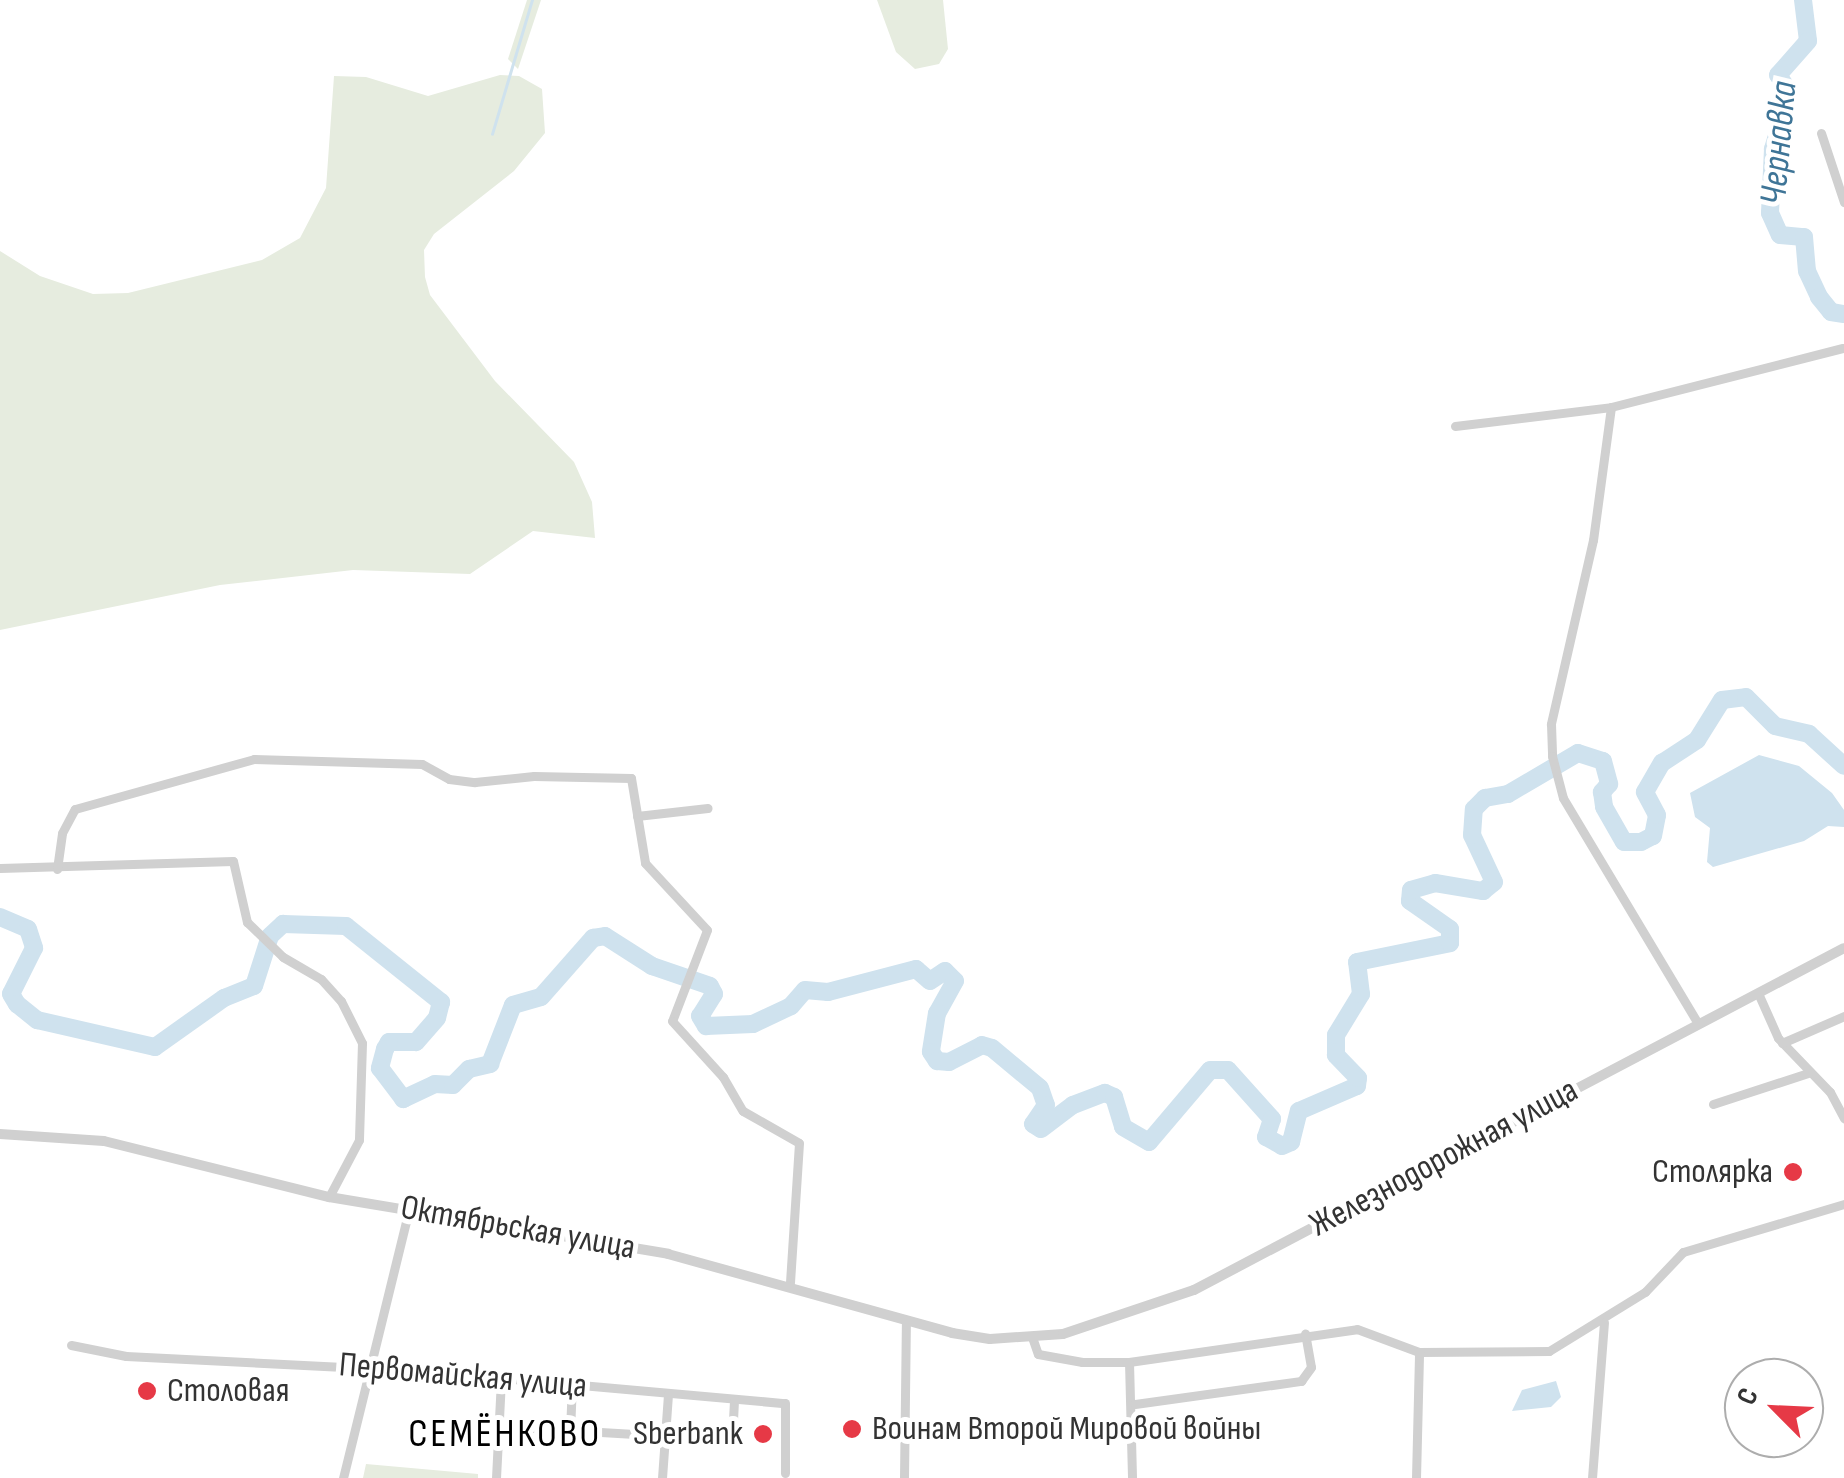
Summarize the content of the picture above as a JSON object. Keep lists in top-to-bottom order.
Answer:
{
  "streets": {
    "street": ["Железнодорожная улица", "Октябрьская улица", "Первомайская улица"]
  },
  "crossings": [
    ["Железнодорожная улица", "Октябрьская улица"]
  ],
  "districts": ["СЕМЁНКОВО"],
  "water": ["Чернавка"],
  "places": [
    "Столярка",
    "Столовая",
    "Воинам Второй Мировой войны",
    "Sberbank"
  ],
  "north": "top left"
}
